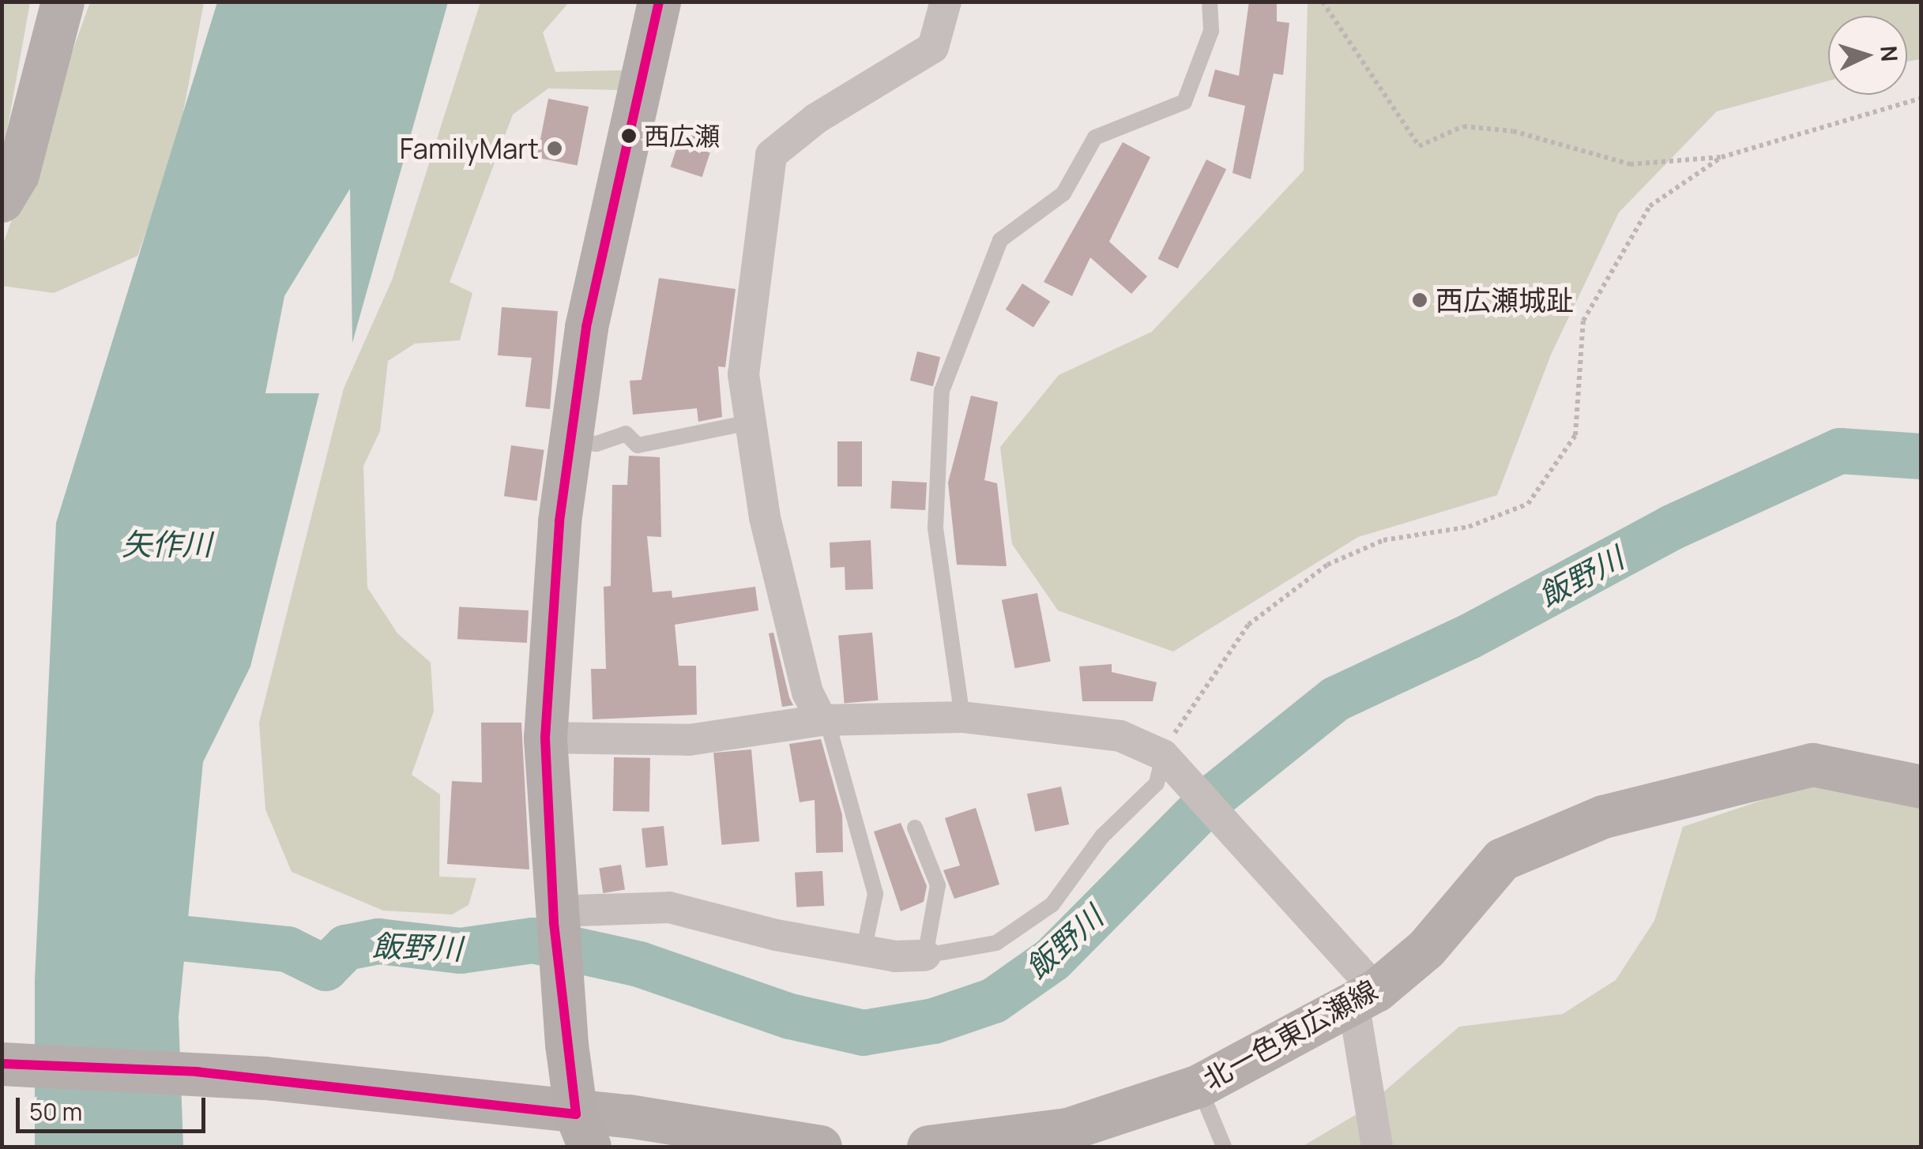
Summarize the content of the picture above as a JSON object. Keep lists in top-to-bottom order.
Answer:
{
  "streets": {
    "main road": ["北一色東広瀬線"]
  },
  "water": ["矢作川", "飯野川"],
  "places": ["西広瀬", "FamilyMart", "西広瀬城趾"],
  "scale_bar": "50 m",
  "north": "right"
}
